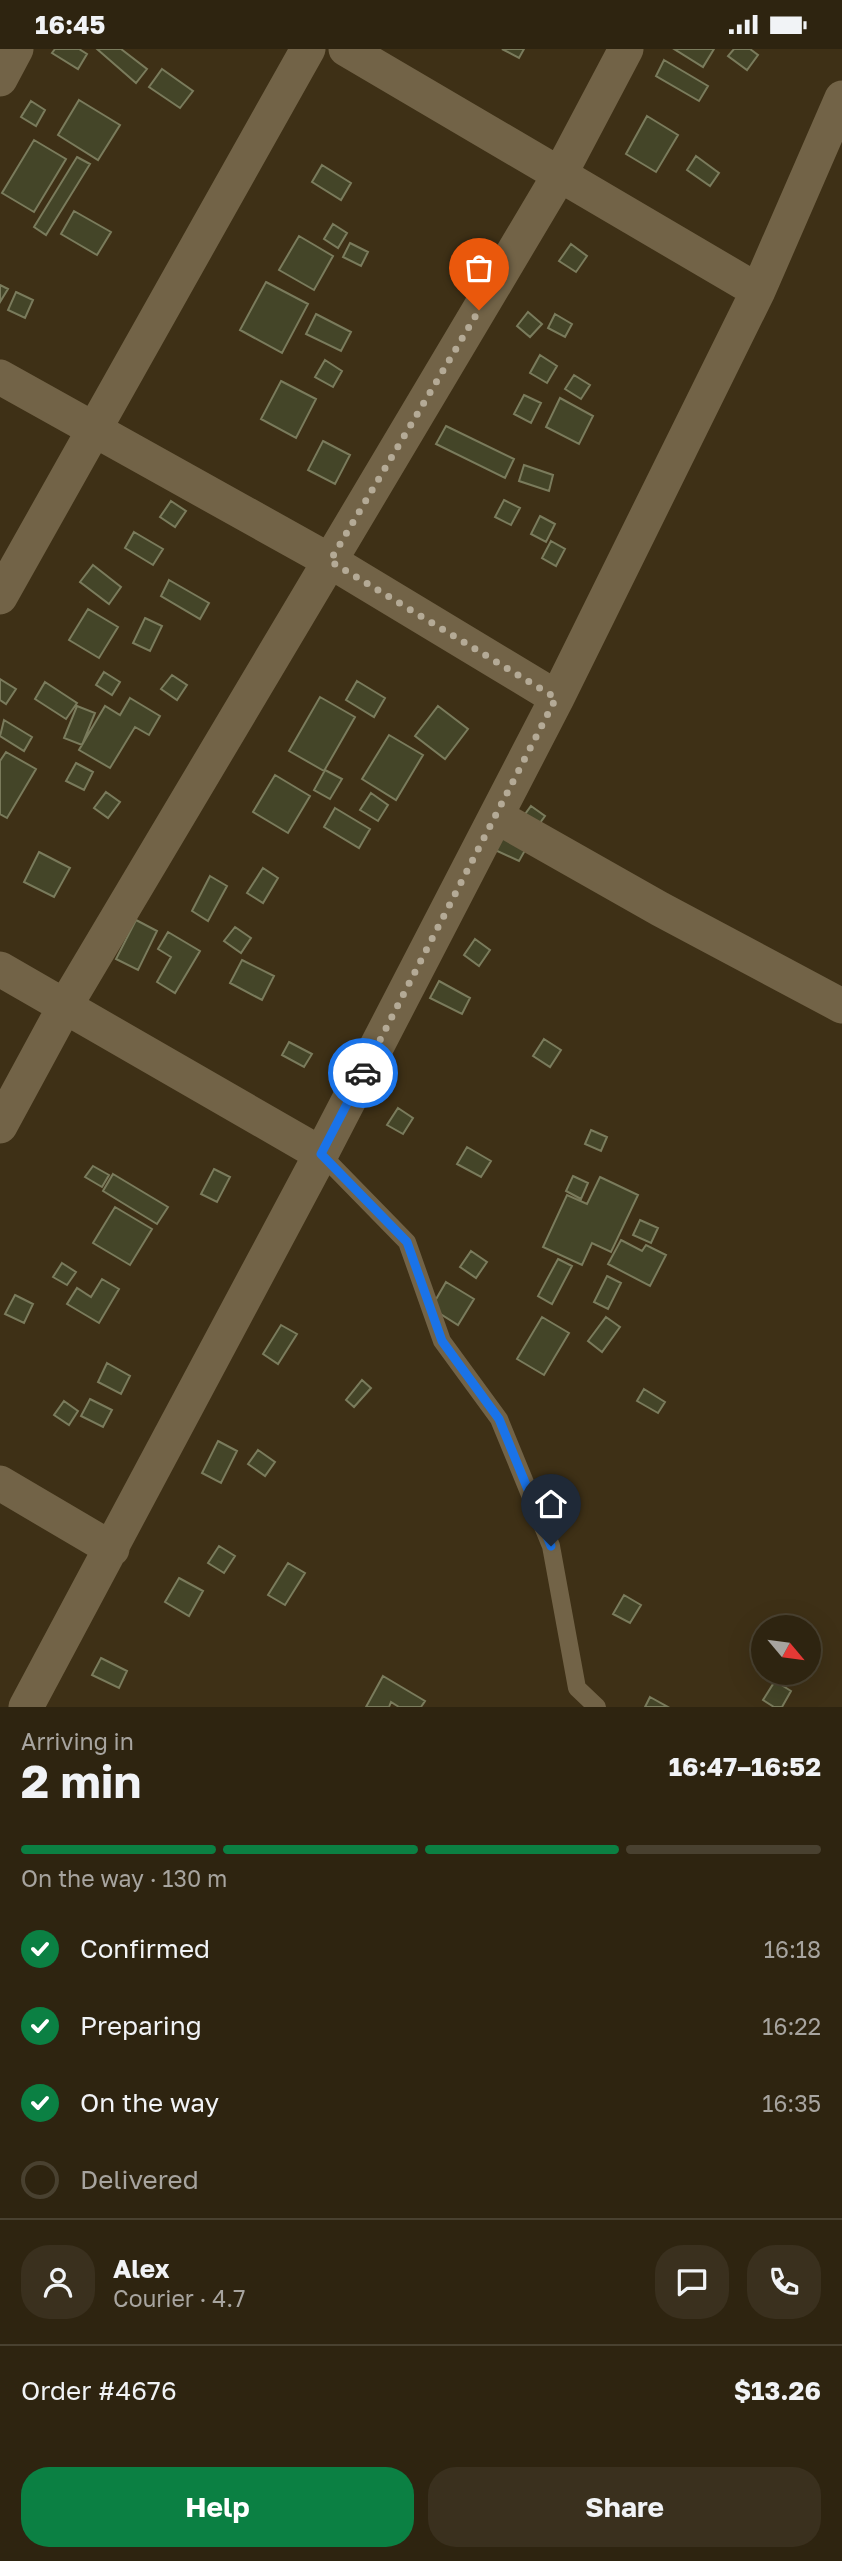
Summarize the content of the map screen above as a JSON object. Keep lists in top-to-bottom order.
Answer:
{
  "north": "bottom right",
  "page": {
    "status": "16:45",
    "heading": ["2 min", "Arriving in", "16:47–16:52"],
    "panel": [
      "Alex",
      "Courier · 4.7",
      "Order #4676",
      "$13.26"
    ],
    "bar": "On the way · 130 m",
    "list": [
      ["Confirmed", "16:18"],
      ["Preparing", "16:22"],
      ["On the way", "16:35"],
      "Delivered"
    ],
    "buttons": ["Help", "Share"]
  }
}
